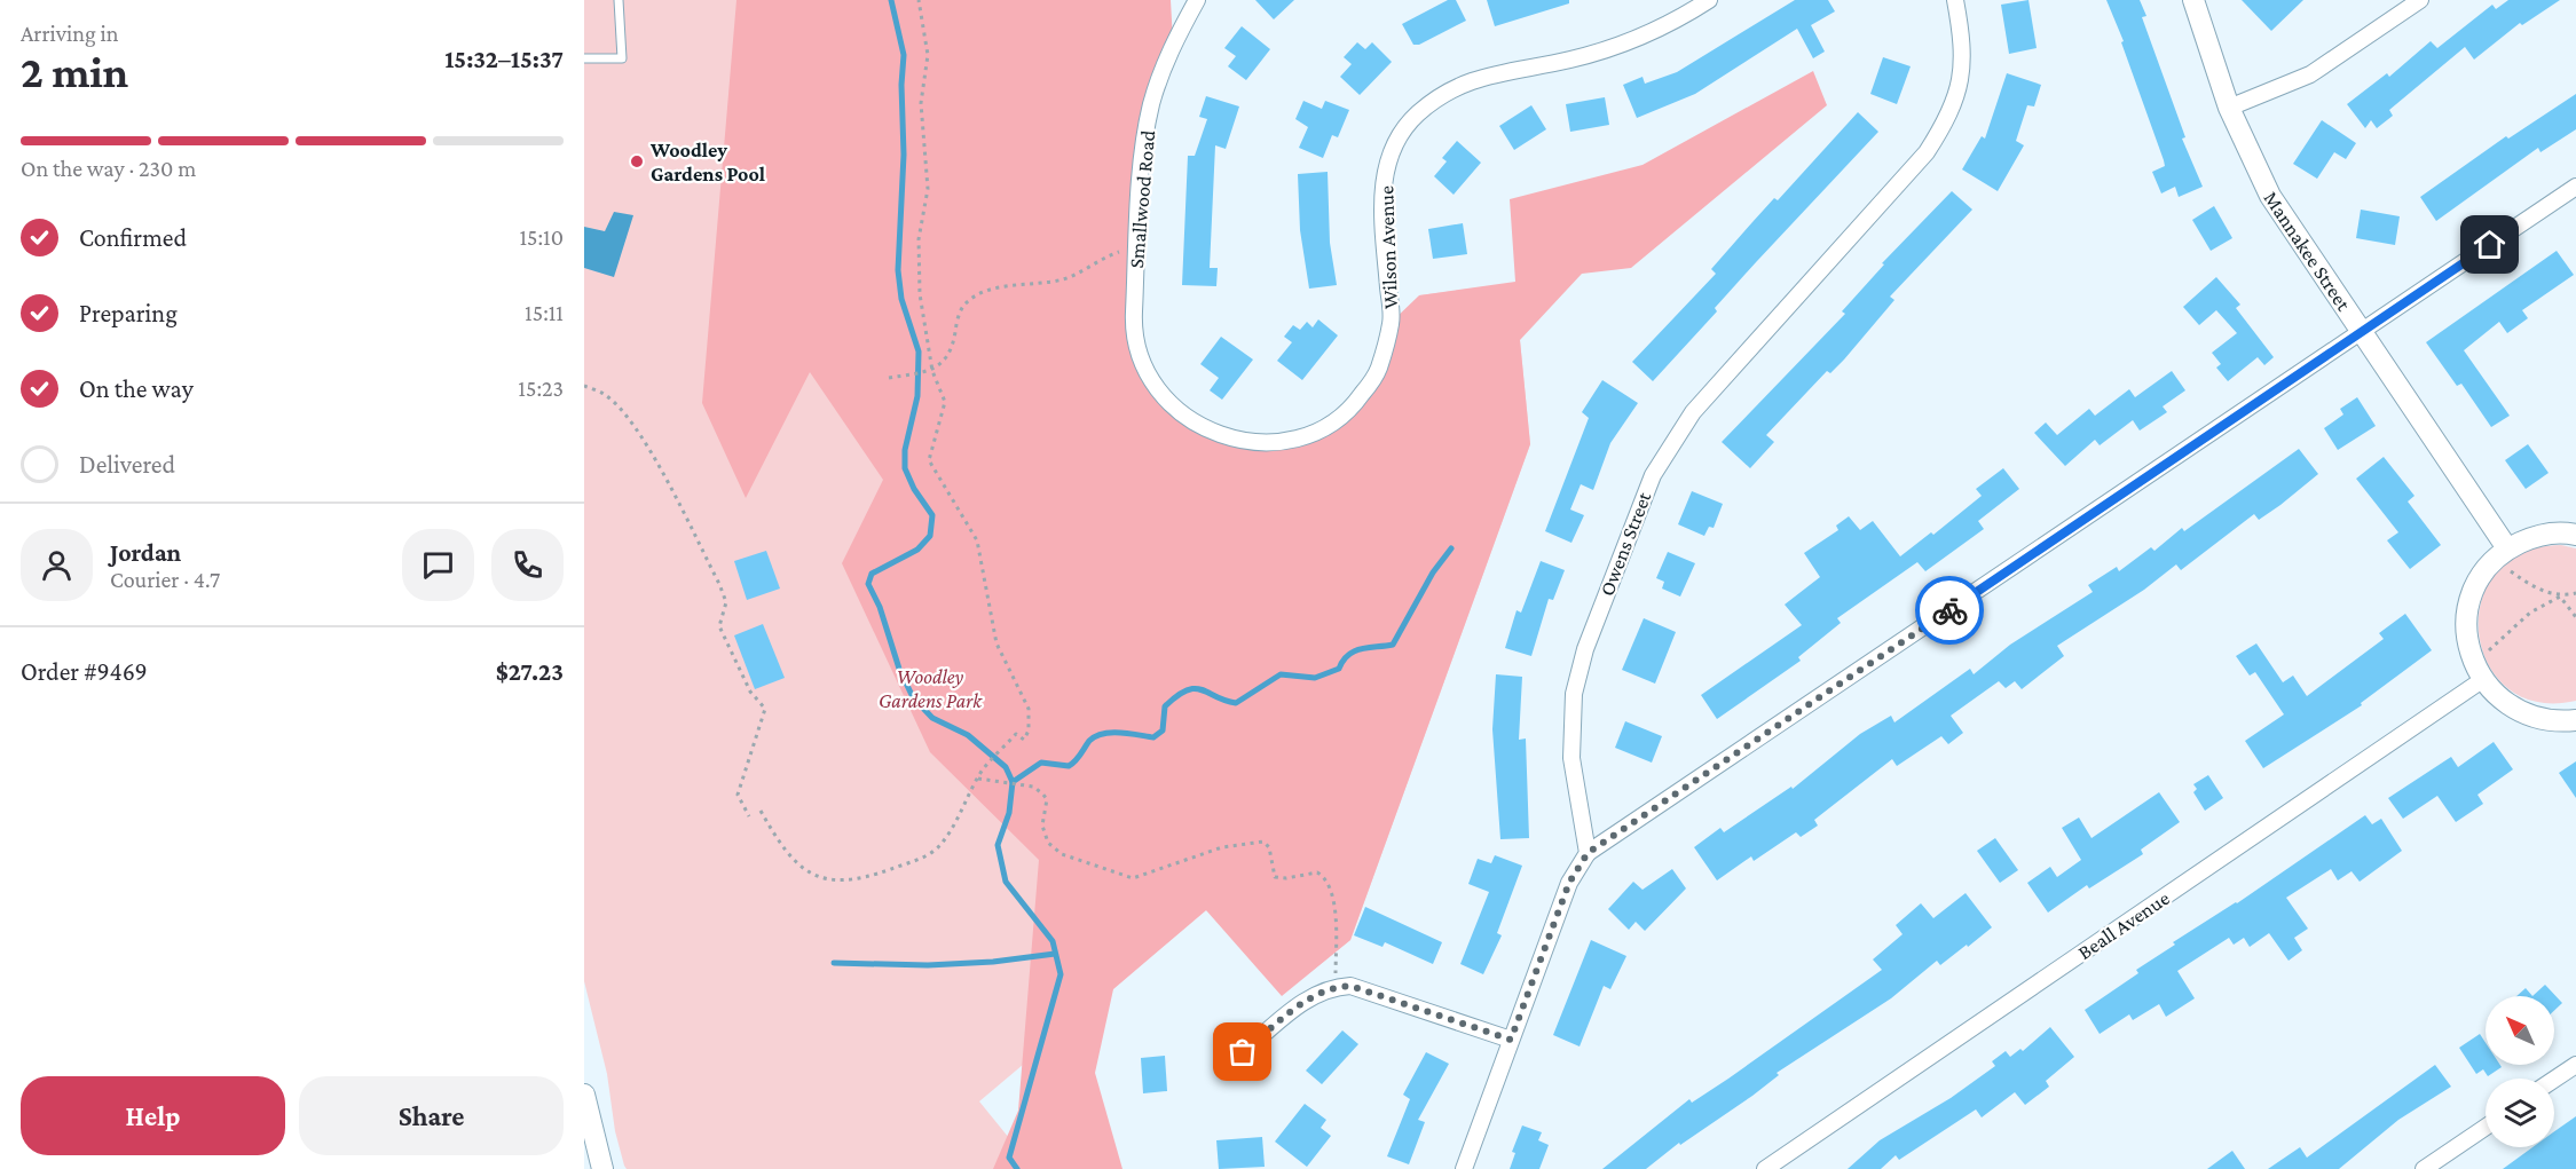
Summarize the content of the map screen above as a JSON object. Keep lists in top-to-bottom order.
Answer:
{
  "streets": {
    "street": [
      "Smallwood Road",
      "Wilson Avenue",
      "Mannakee Street",
      "Owens Street",
      "Beall Avenue"
    ]
  },
  "crossings": [
    ["Smallwood Road", "Wilson Avenue"]
  ],
  "parks": ["Woodley Gardens Park"],
  "places": ["Woodley Gardens Pool"],
  "north": "top left",
  "page": {
    "heading": ["2 min", "Arriving in", "15:32–15:37"],
    "panel": [
      "Jordan",
      "Courier · 4.7",
      "Order #9469",
      "$27.23"
    ],
    "bar": "On the way · 230 m",
    "list": [
      ["Confirmed", "15:10"],
      ["Preparing", "15:11"],
      ["On the way", "15:23"],
      "Delivered"
    ],
    "buttons": ["Help", "Share"]
  }
}
